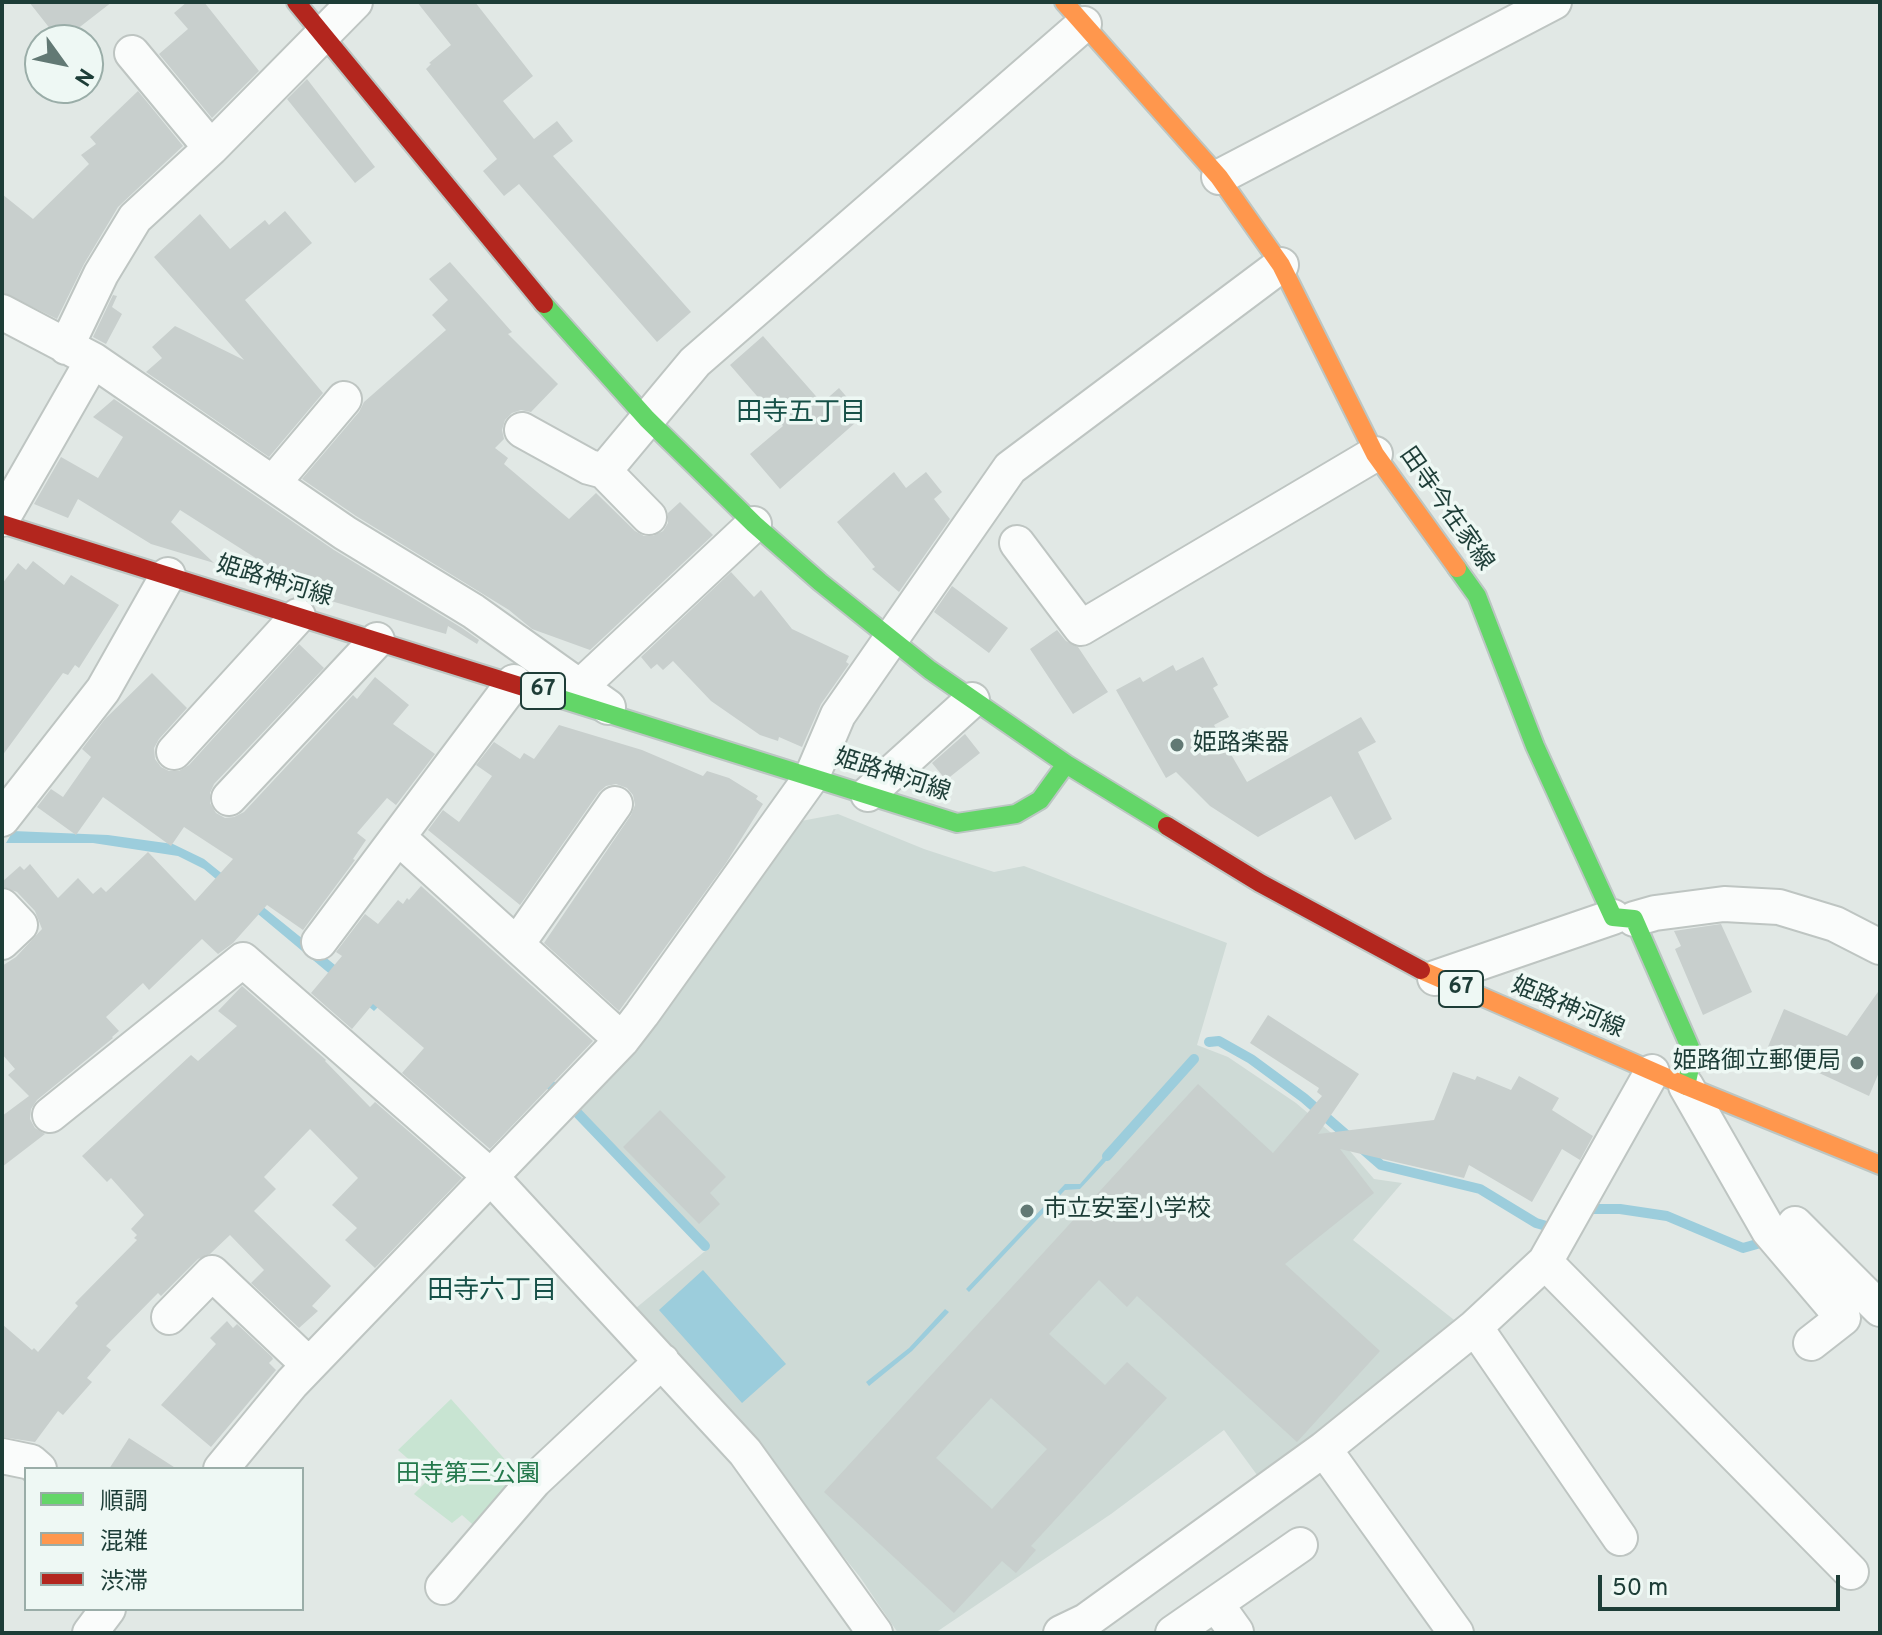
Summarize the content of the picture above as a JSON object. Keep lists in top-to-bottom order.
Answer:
{
  "streets": {
    "main road": ["田寺今在家線", "姫路神河線", "67"]
  },
  "crossings": [
    ["田寺今在家線", "姫路神河線"]
  ],
  "districts": ["田寺五丁目", "田寺六丁目"],
  "parks": ["田寺第三公園"],
  "places": ["姫路楽器", "姫路御立郵便局", "市立安室小学校"],
  "legend": ["順調", "混雑", "渋滞"],
  "scale_bar": "50 m",
  "north": "bottom right"
}
